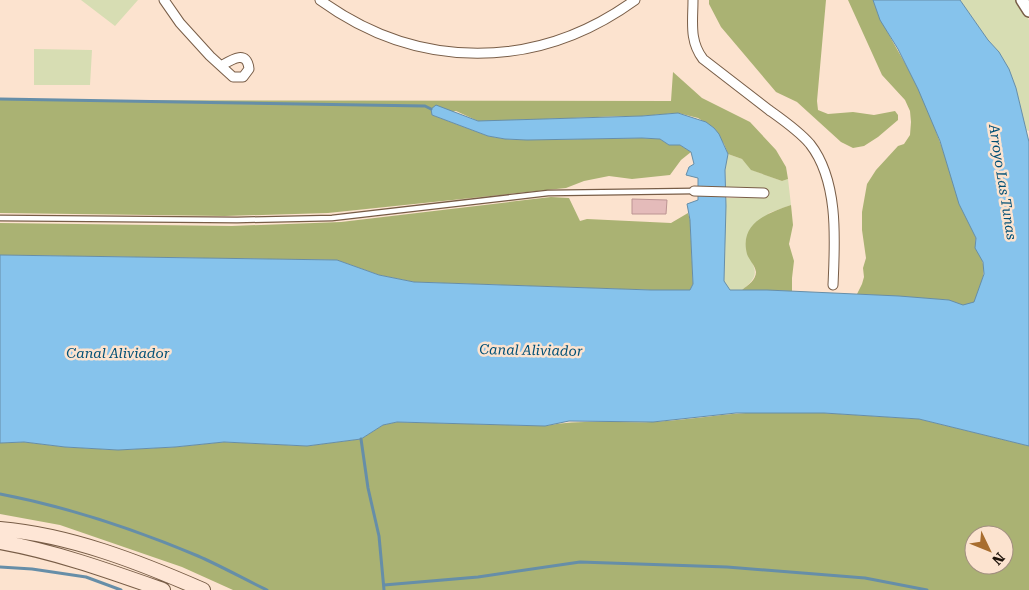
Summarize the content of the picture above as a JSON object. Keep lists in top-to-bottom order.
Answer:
{
  "water": ["Arroyo Las Tunas", "Canal Aliviador"],
  "north": "bottom right"
}
